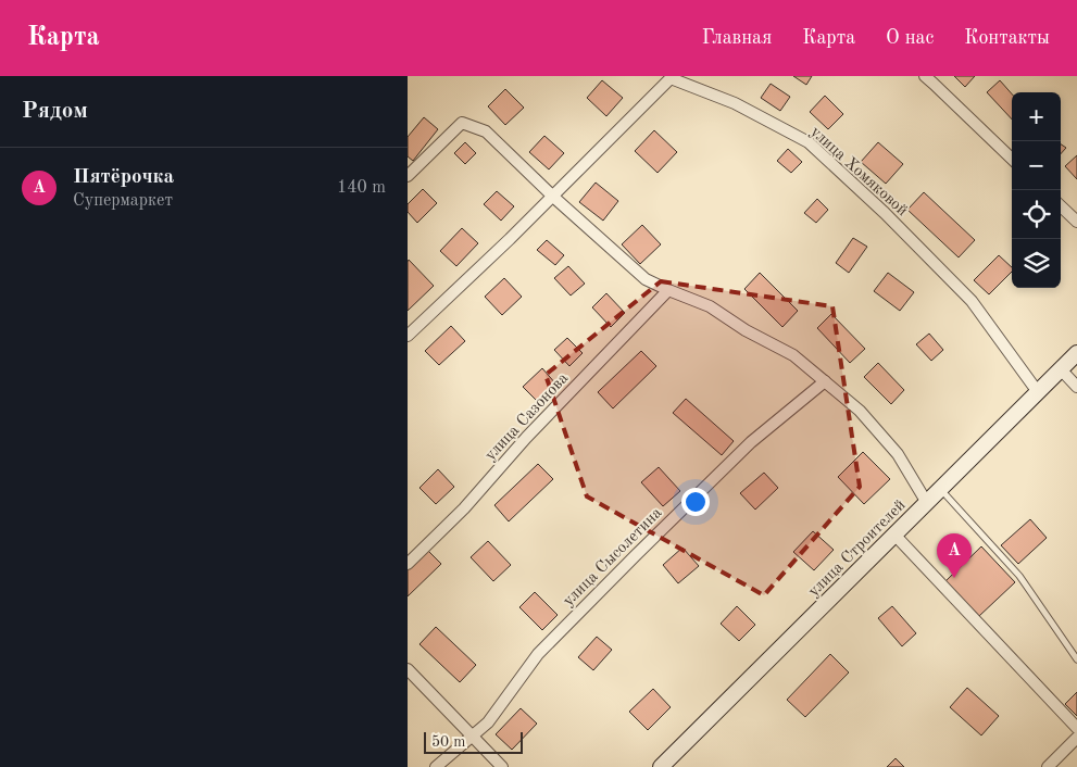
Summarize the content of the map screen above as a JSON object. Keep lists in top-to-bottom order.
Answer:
{
  "streets": {
    "main road": ["улица Строителей"],
    "street": ["улица Хомяковой", "улица Сазонова", "улица Сысолетина"]
  },
  "crossings": [
    ["улица Хомяковой", "улица Строителей"]
  ],
  "scale_bar": "50 m",
  "page": {
    "header": "Карта",
    "nav": [
      "Главная",
      "Карта",
      "О нас",
      "Контакты"
    ],
    "heading": "Рядом",
    "map_buttons": ["+", "−"],
    "list": [
      {
        "mark": "A",
        "name": "Пятёрочка",
        "note": "Супермаркет",
        "value": "140 m"
      }
    ],
    "pins": "A",
    "scale": "50 m"
  }
}
